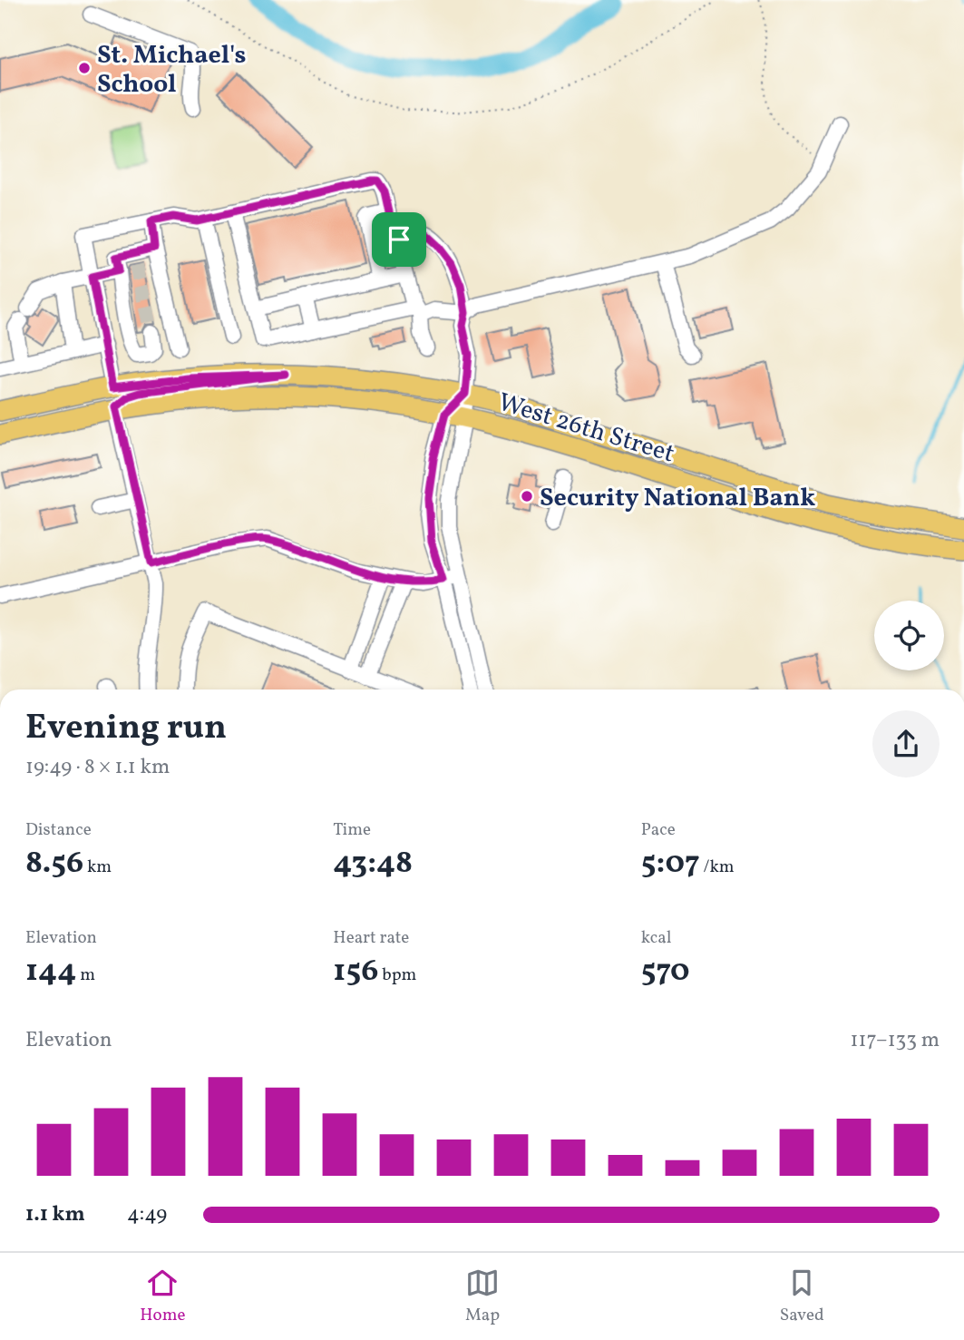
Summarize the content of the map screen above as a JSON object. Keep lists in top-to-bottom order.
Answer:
{
  "streets": {
    "main road": ["West 26th Street"]
  },
  "places": ["St. Michael's School", "Security National Bank"],
  "page": {
    "heading": ["Evening run", "19:49 · 8 × 1.1 km"],
    "stats": [
      ["Distance", "8.56 km"],
      ["Time", "43:48"],
      ["Pace", "5:07 /km"],
      ["Elevation", "144 m"],
      ["Heart rate", "156 bpm"],
      ["kcal", "570"]
    ],
    "chart": ["Elevation", "117–133 m"],
    "list": [
      {
        "name": "1.1 km",
        "note": "4:49"
      }
    ],
    "tabs": ["Home", "Map", "Saved"]
  }
}
